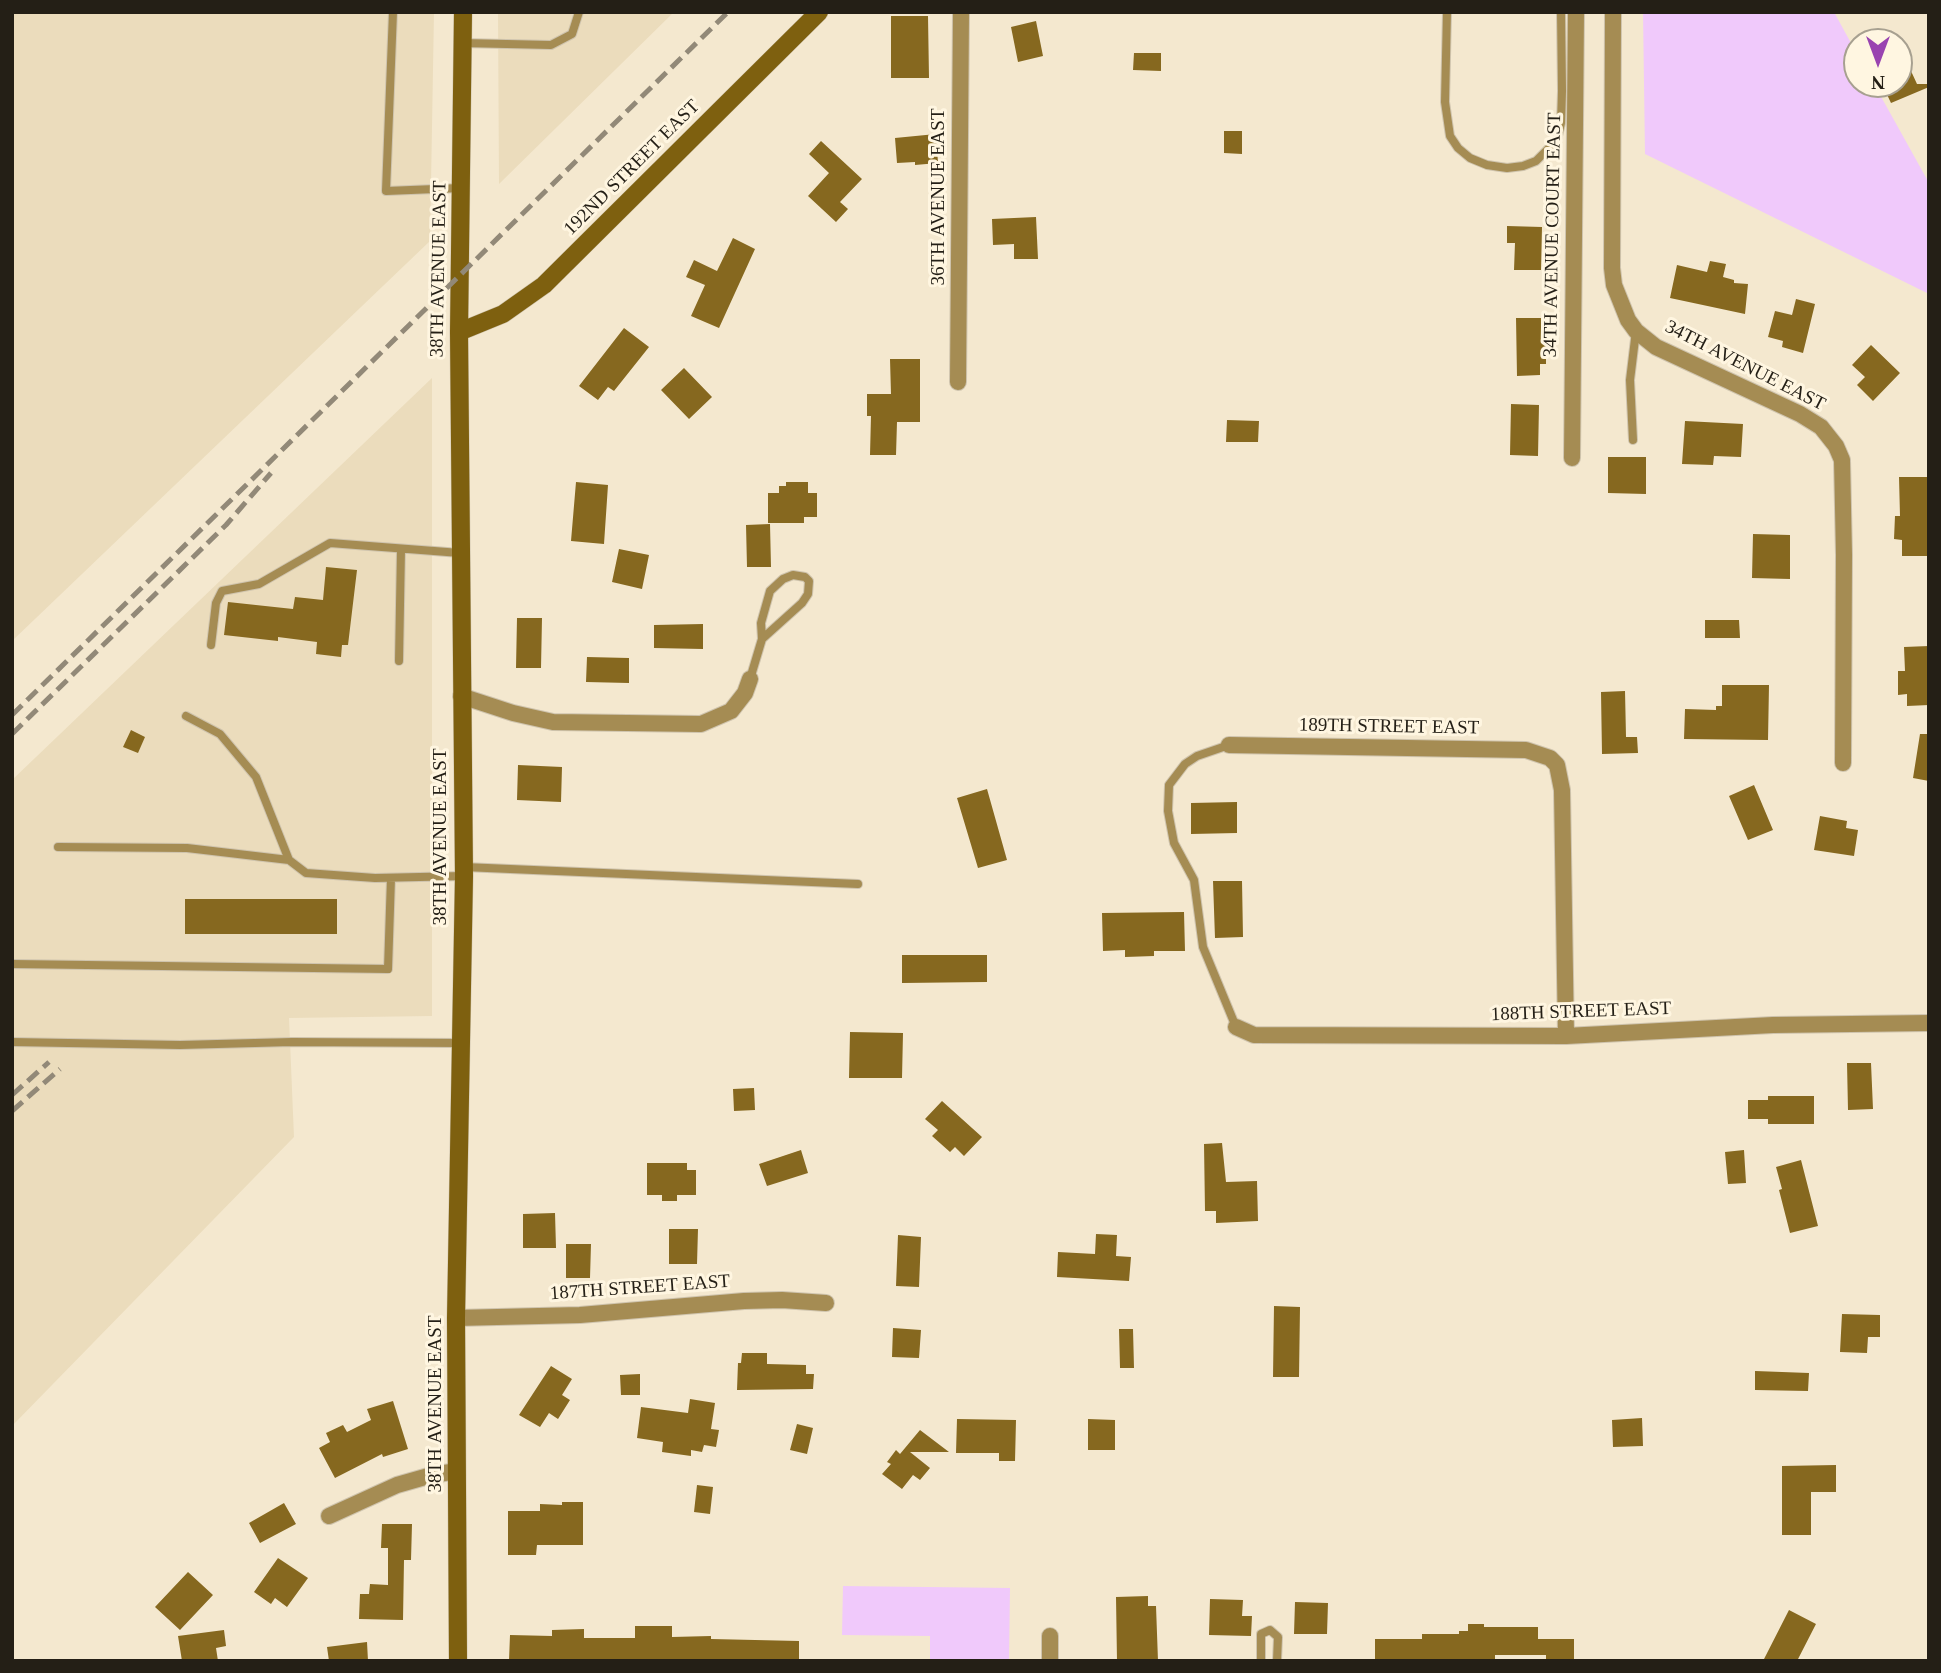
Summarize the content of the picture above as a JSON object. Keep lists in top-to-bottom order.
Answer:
{
  "streets": {
    "street": [
      "192ND STREET EAST",
      "36TH AVENUE EAST",
      "34TH AVENUE COURT EAST",
      "38TH AVENUE EAST",
      "34TH AVENUE EAST",
      "189TH STREET EAST",
      "188TH STREET EAST",
      "187TH STREET EAST"
    ]
  },
  "crossings": [
    ["192ND STREET EAST", "38TH AVENUE EAST"],
    ["38TH AVENUE EAST", "187TH STREET EAST"],
    ["189TH STREET EAST", "188TH STREET EAST"]
  ],
  "north": "bottom"
}
